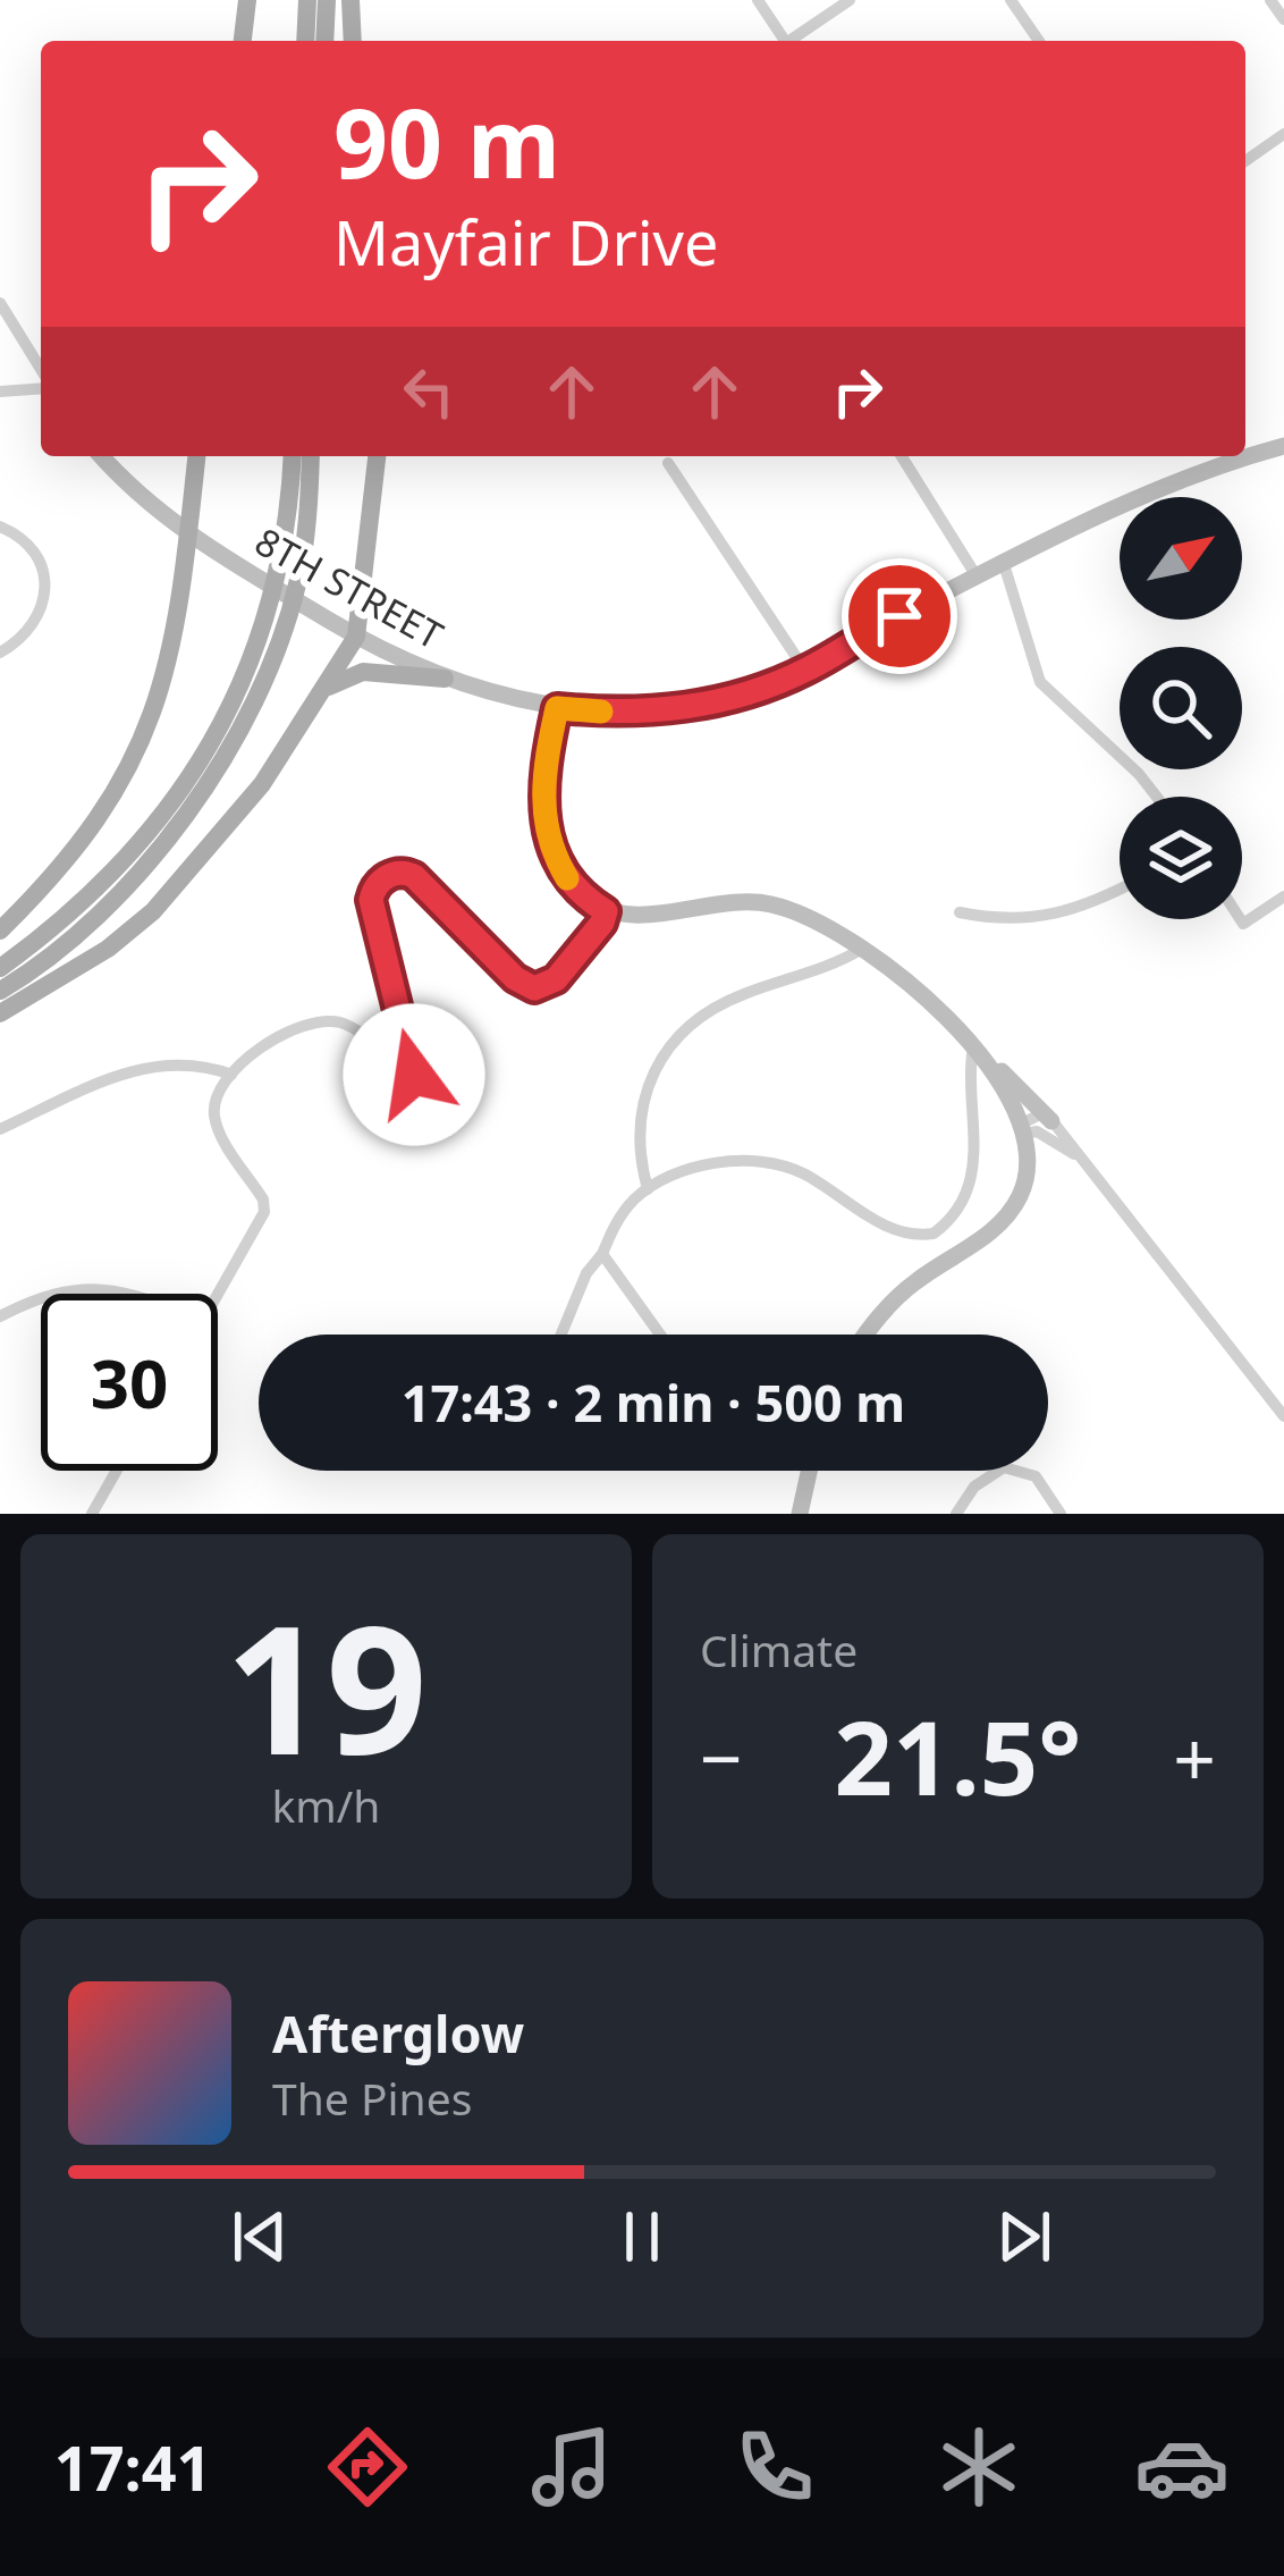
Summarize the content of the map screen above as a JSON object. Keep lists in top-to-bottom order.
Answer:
{
  "streets": {
    "street": ["8TH STREET"]
  },
  "north": "top right",
  "page": {
    "turn": ["90 m", "Mayfair Drive"],
    "limit": "30",
    "trip": "17:43 · 2 min · 500 m",
    "tile": [
      ["19", "km/h"],
      "Climate"
    ],
    "heat": ["−", "21.5°", "+"],
    "song": ["Afterglow", "The Pines"],
    "tabs": "17:41"
  }
}
